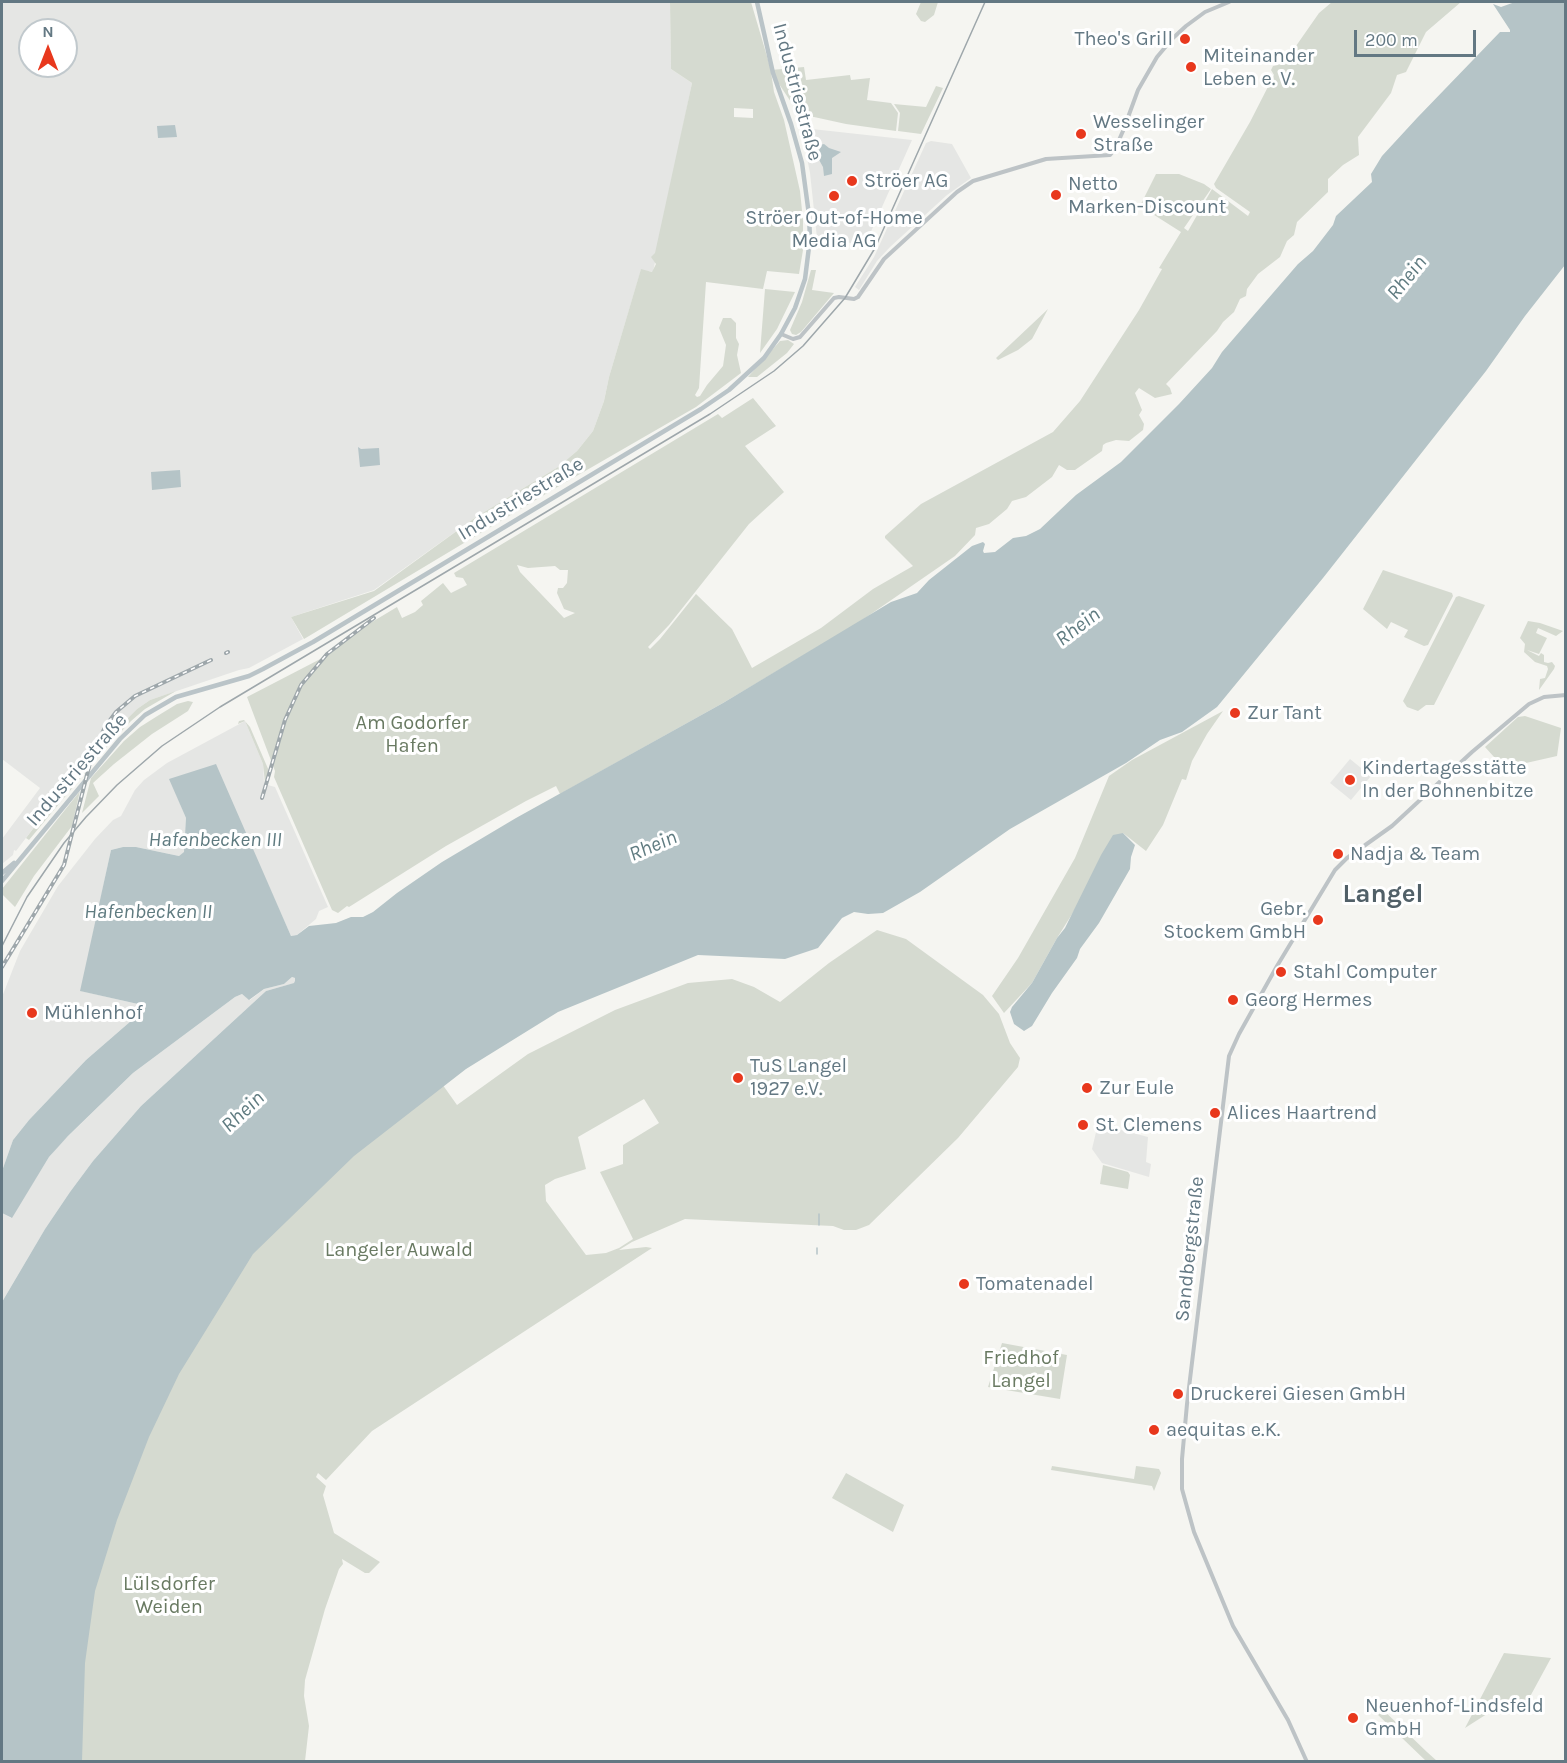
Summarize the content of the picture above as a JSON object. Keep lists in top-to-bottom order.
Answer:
{
  "streets": {
    "main road": ["Industriestraße"],
    "street": ["Sandbergstraße"]
  },
  "districts": ["Langel"],
  "water": ["Rhein", "Hafenbecken III", "Hafenbecken II"],
  "parks": [
    "Am Godorfer Hafen",
    "Langeler Auwald",
    "Friedhof Langel",
    "Lülsdorfer Weiden"
  ],
  "places": [
    "Theo's Grill",
    "Miteinander Leben e. V.",
    "Wesselinger Straße",
    "Ströer AG",
    "Netto Marken-Discount",
    "Ströer Out-of-Home Media AG",
    "Zur Tant",
    "Kindertagesstätte In der Bohnenbitze",
    "Nadja & Team",
    "Gebr. Stockem GmbH",
    "Stahl Computer",
    "Georg Hermes",
    "Mühlenhof",
    "TuS Langel 1927 e.V.",
    "Zur Eule",
    "Alices Haartrend",
    "St. Clemens",
    "Tomatenadel",
    "Druckerei Giesen GmbH",
    "aequitas e.K.",
    "Neuenhof-Lindsfeld GmbH"
  ],
  "scale_bar": "200 m",
  "north": "top"
}
